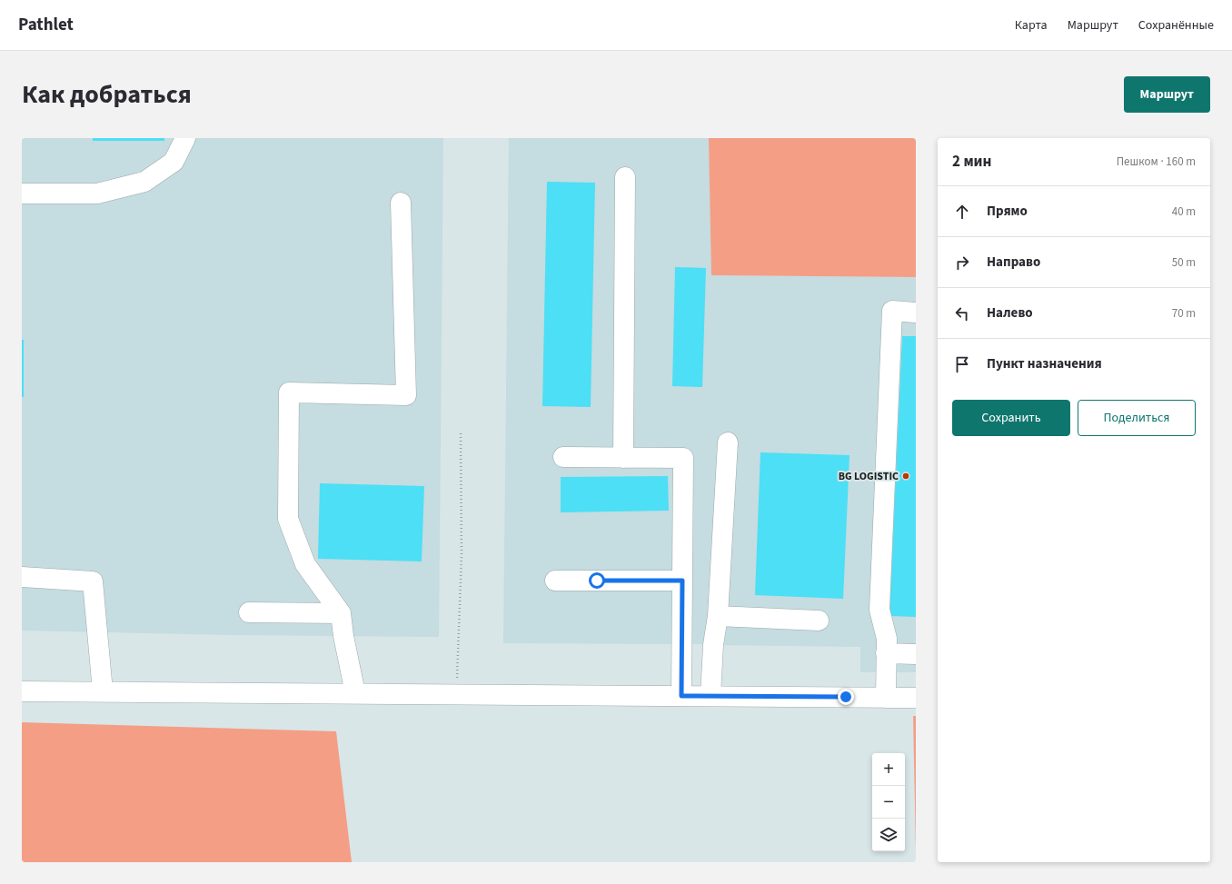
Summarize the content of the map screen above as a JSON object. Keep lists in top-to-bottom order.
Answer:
{
  "places": ["BG LOGISTIC"],
  "page": {
    "header": "Pathlet",
    "nav": ["Карта", "Маршрут", "Сохранённые"],
    "title": "Как добраться",
    "buttons": [
      "Маршрут",
      ["Сохранить", "Поделиться"]
    ],
    "heading": ["2 мин", "Пешком · 160 m"],
    "list": [
      ["Прямо", "40 m"],
      ["Направо", "50 m"],
      ["Налево", "70 m"],
      "Пункт назначения"
    ],
    "map_buttons": ["+", "−"]
  }
}
